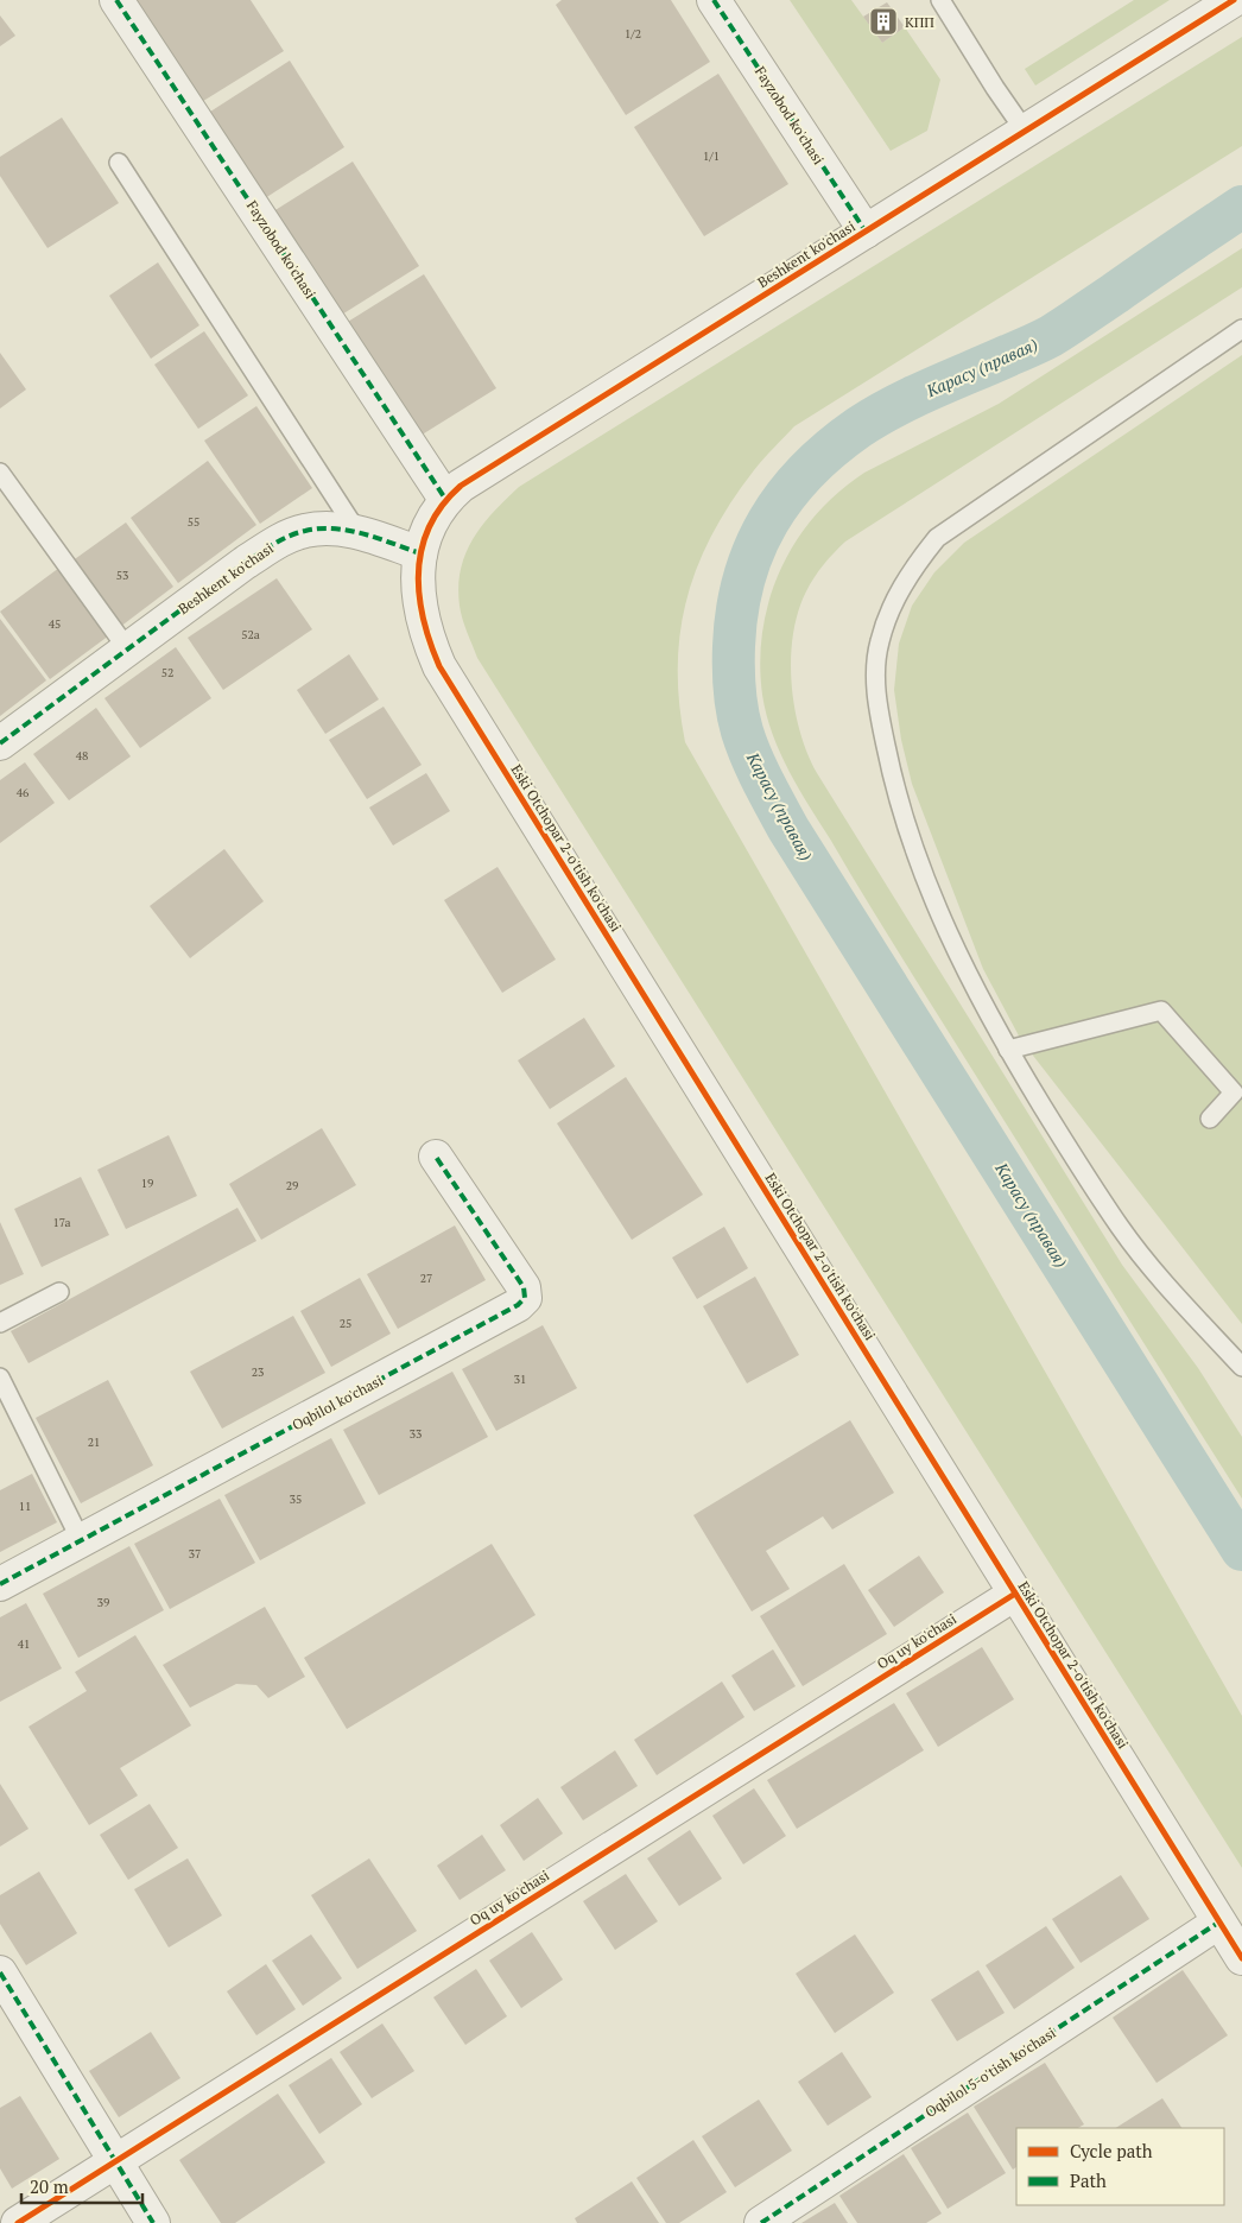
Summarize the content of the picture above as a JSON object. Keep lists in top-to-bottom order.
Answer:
{
  "streets": {
    "street": [
      "Fayzobod ko'chasi",
      "Beshkent ko'chasi",
      "Eski Otchopar 2-o'tish ko'chasi",
      "Oqbilol ko'chasi",
      "Oq uy ko'chasi",
      "Oqbilol 5-o'tish ko'chasi"
    ]
  },
  "crossings": [
    ["Fayzobod ko'chasi", "Beshkent ko'chasi"],
    ["Beshkent ko'chasi", "Eski Otchopar 2-o'tish ko'chasi"],
    ["Eski Otchopar 2-o'tish ko'chasi", "Oq uy ko'chasi"],
    ["Eski Otchopar 2-o'tish ko'chasi", "Oqbilol 5-o'tish ko'chasi"]
  ],
  "water": ["Карасу (правая)"],
  "places": {
    "building": ["КПП"]
  },
  "house_numbers": [
    "1/2",
    "1/1",
    "55",
    "53",
    "45",
    "52a",
    "52",
    "48",
    "46",
    "19",
    "29",
    "17a",
    "27",
    "25",
    "23",
    "31",
    "33",
    "21",
    "35",
    "11",
    "37",
    "39",
    "41"
  ],
  "legend": ["Cycle path", "Path"],
  "scale_bar": "20 m"
}
